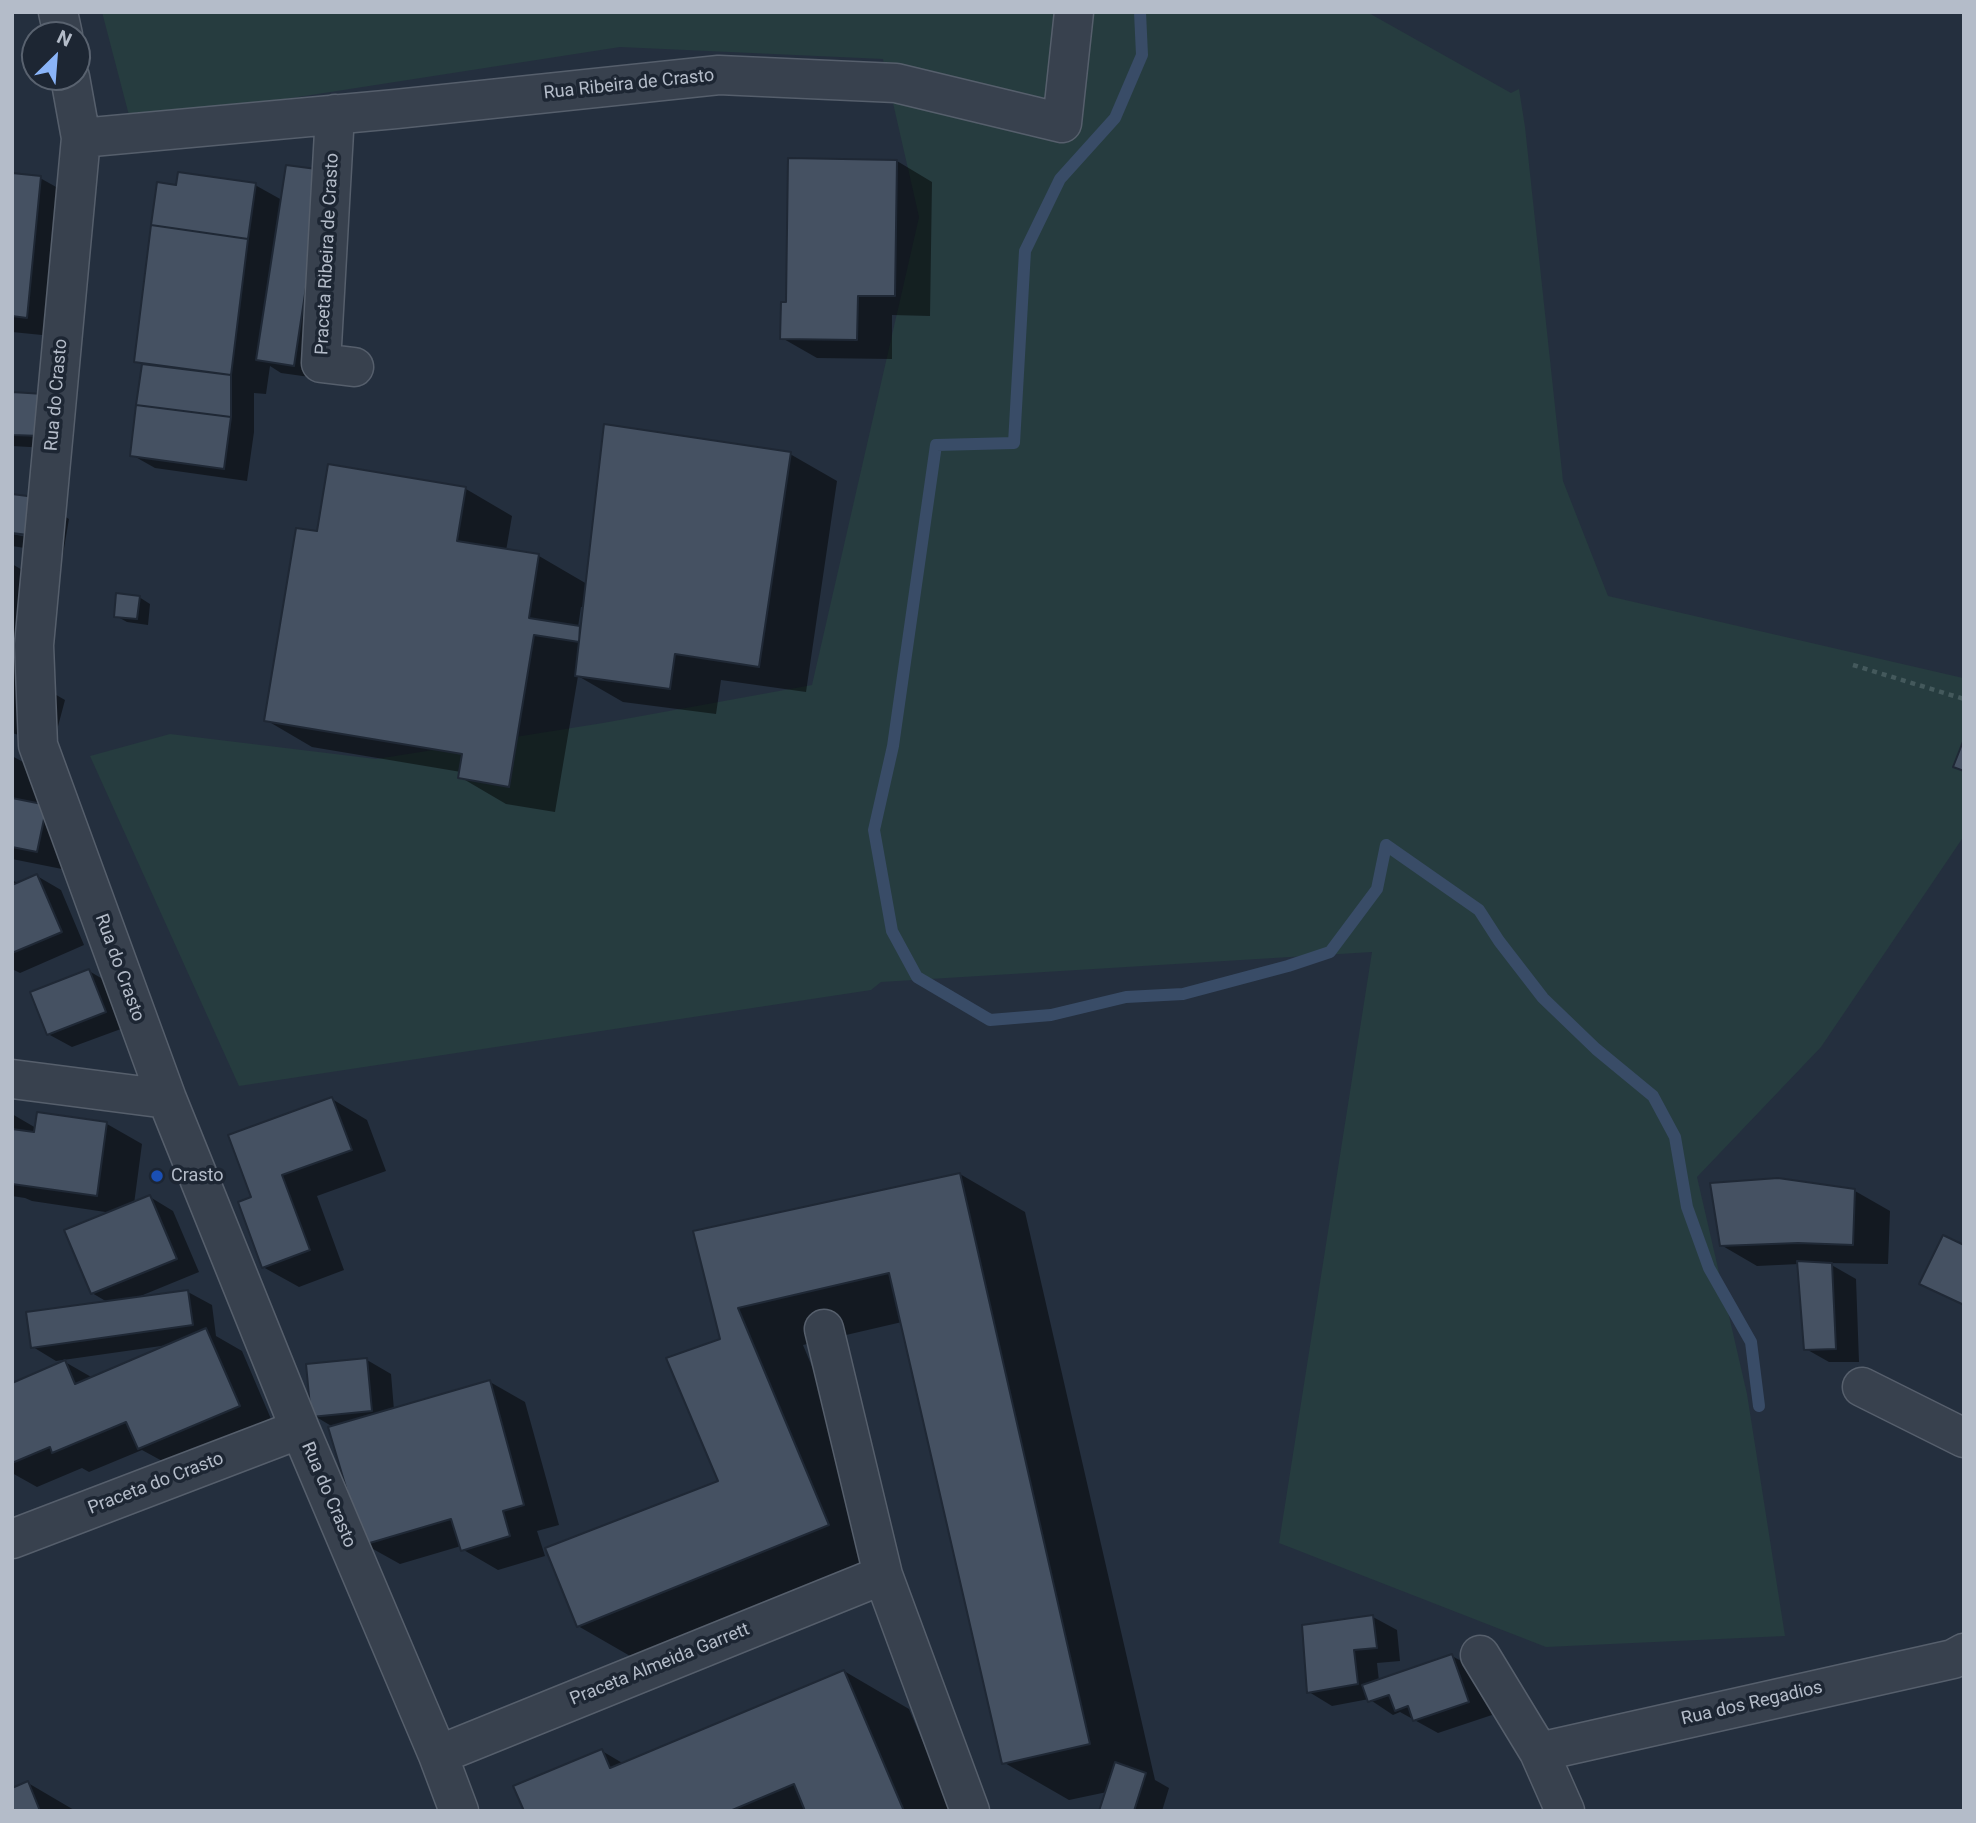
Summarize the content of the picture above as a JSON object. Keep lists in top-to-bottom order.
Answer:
{
  "streets": {
    "street": [
      "Rua Ribeira de Crasto",
      "Praceta Ribeira de Crasto",
      "Rua do Crasto",
      "Praceta do Crasto",
      "Praceta Almeida Garrett",
      "Rua dos Regadios"
    ]
  },
  "crossings": [
    ["Rua Ribeira de Crasto", "Praceta Ribeira de Crasto"],
    ["Rua Ribeira de Crasto", "Rua do Crasto"],
    ["Rua do Crasto", "Praceta do Crasto"],
    ["Rua do Crasto", "Praceta Almeida Garrett"]
  ],
  "places": ["Crasto"],
  "north": "top right"
}
